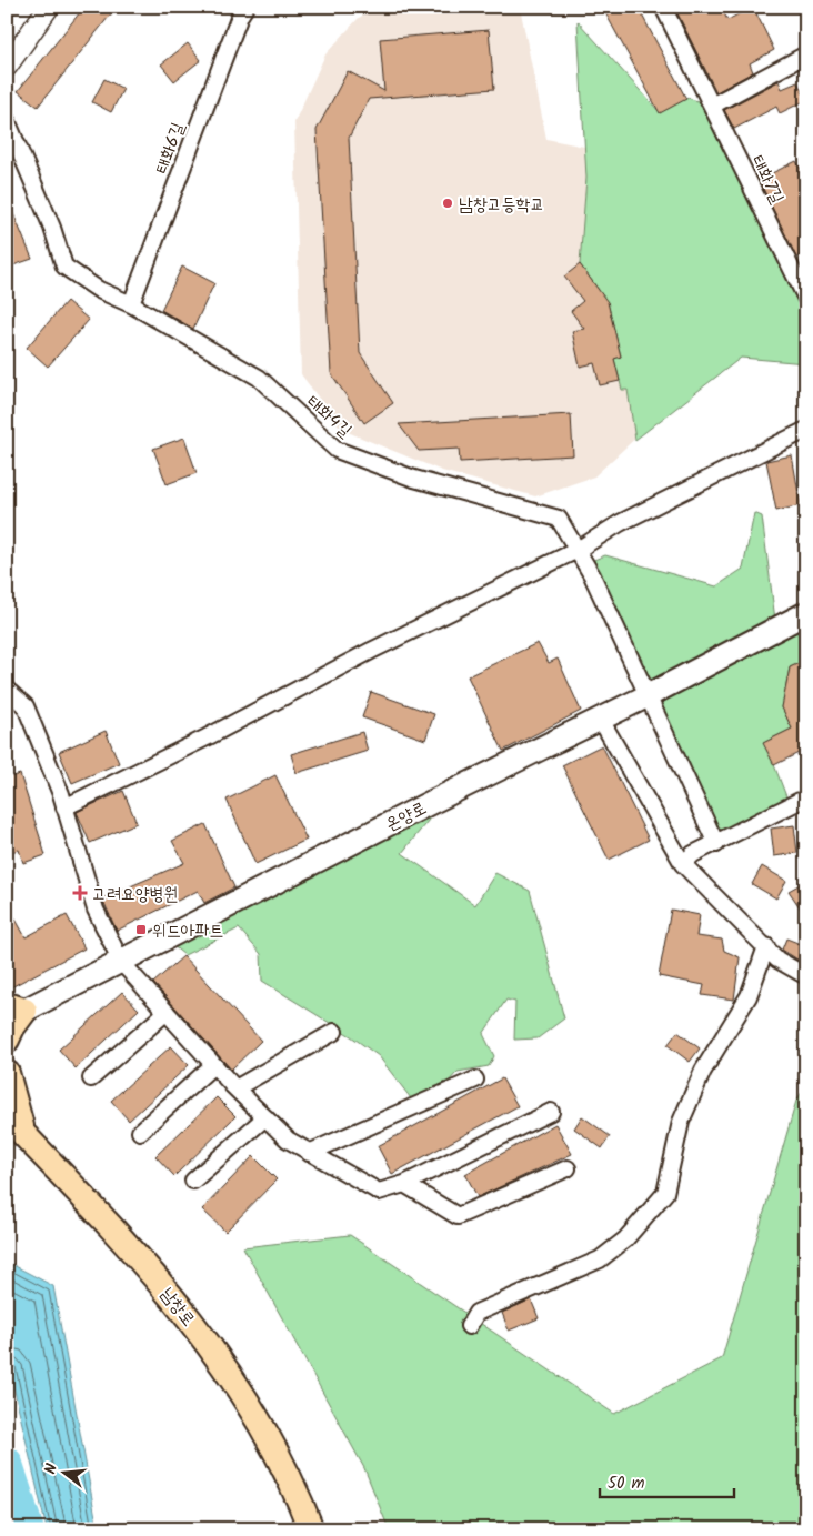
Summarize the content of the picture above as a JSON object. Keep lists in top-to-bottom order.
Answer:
{
  "streets": {
    "main road": ["온양로", "남창로"],
    "street": ["태화6길", "태화7길", "태화4길"]
  },
  "crossings": [
    ["태화6길", "태화4길"],
    ["태화4길", "온양로"]
  ],
  "places": {
    "other": ["남창고등학교"],
    "health": ["고려요양병원"],
    "transit": ["위드아파트"]
  },
  "scale_bar": "50 m",
  "north": "left"
}
